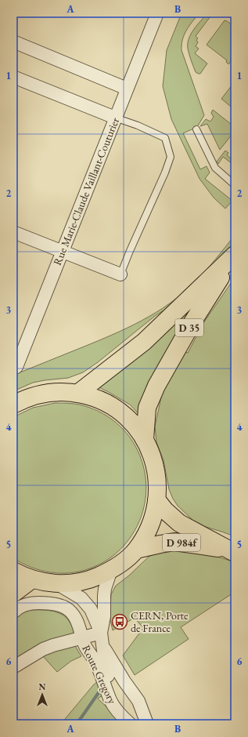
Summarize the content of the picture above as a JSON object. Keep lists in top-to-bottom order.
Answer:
{
  "streets": {
    "main road": ["D 35", "D 984f"],
    "street": ["Rue Marie-Claude Vaillant-Couturier", "Route Gregory"]
  },
  "places": {
    "bus stop": ["CERN, Porte de France"]
  },
  "north": "top",
  "grid": {
    "columns": ["A", "B"],
    "rows": [
      "1",
      "2",
      "3",
      "4",
      "5",
      "6"
    ]
  }
}
